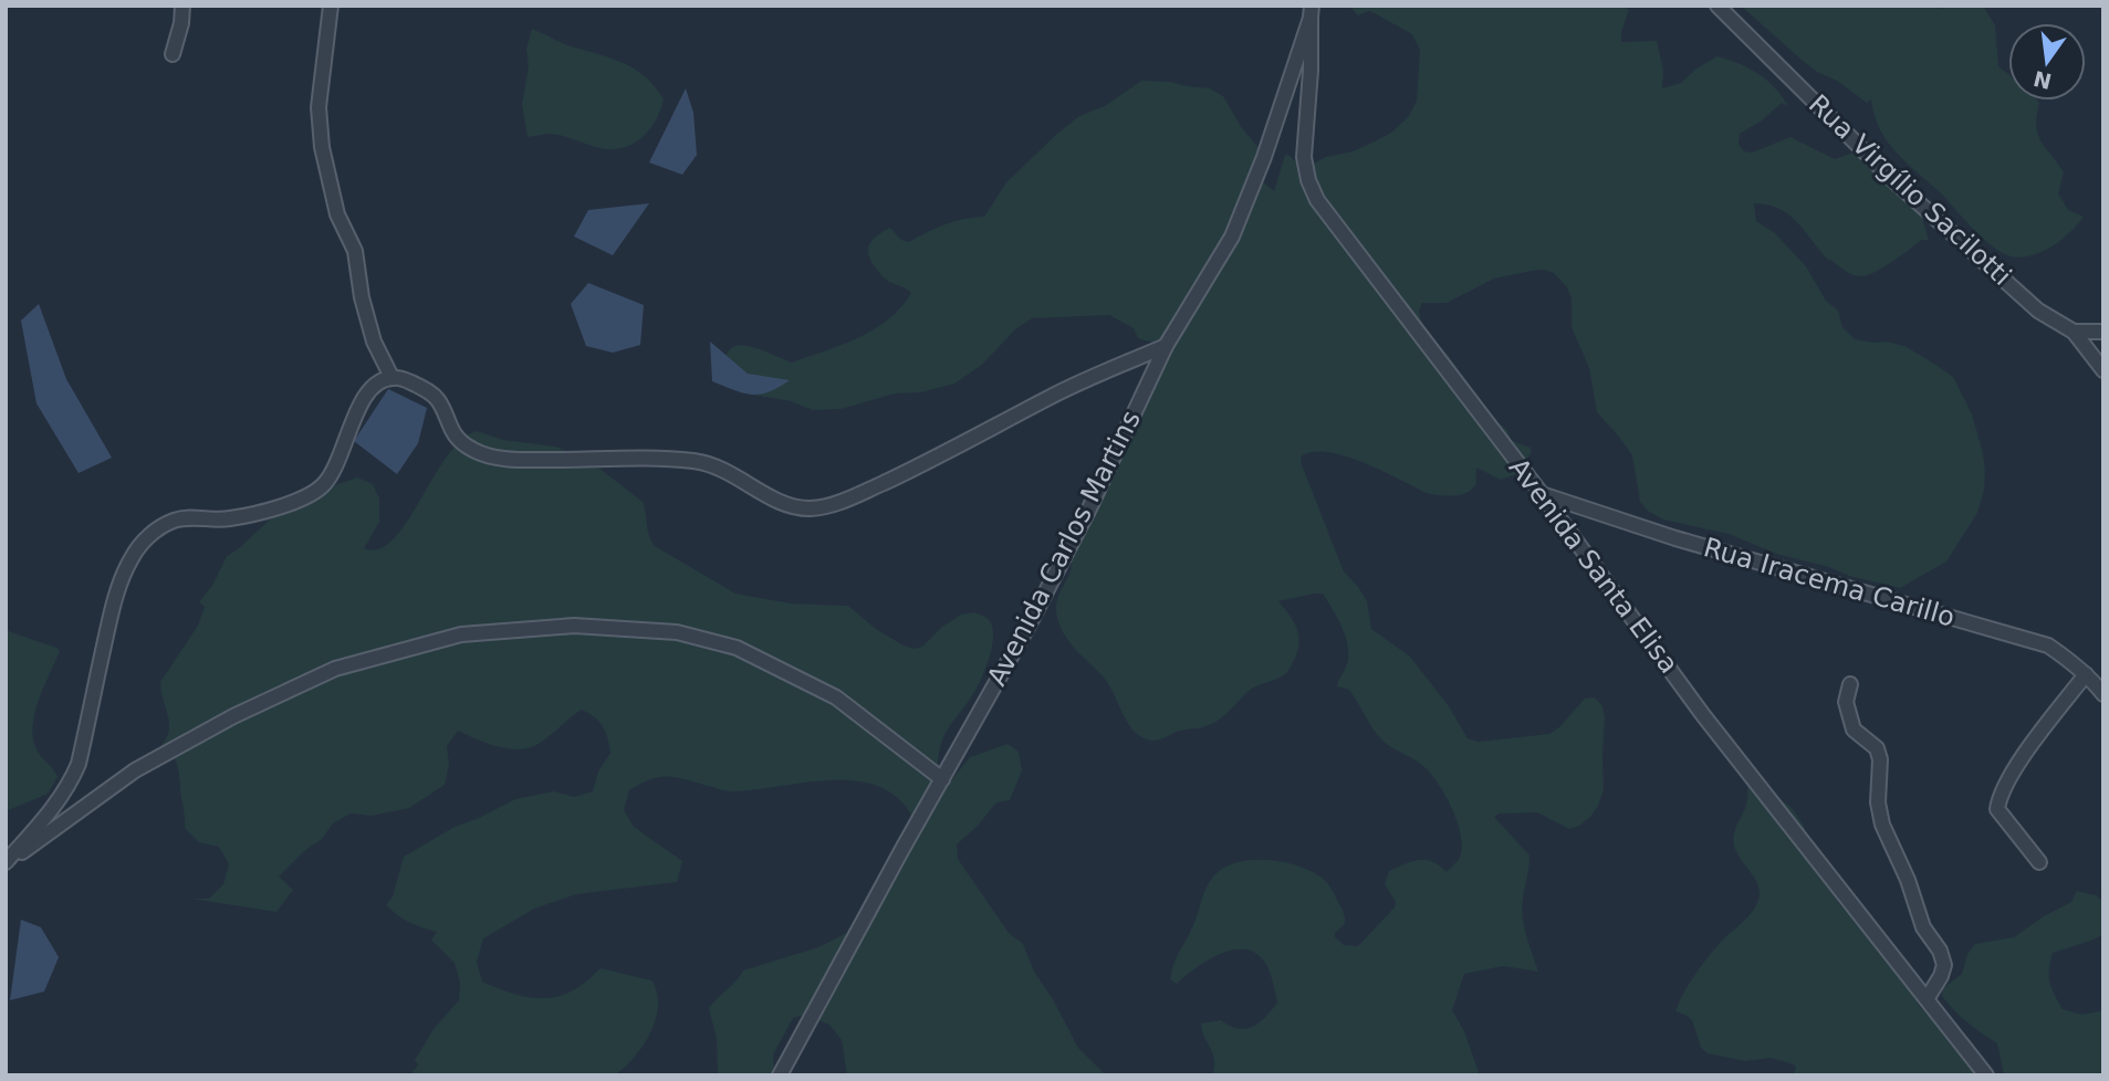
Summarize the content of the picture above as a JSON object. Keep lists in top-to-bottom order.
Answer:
{
  "streets": {
    "street": [
      "Rua Virgílio Sacilotti",
      "Avenida Carlos Martins",
      "Avenida Santa Elisa",
      "Rua Iracema Carillo"
    ]
  },
  "crossings": [
    ["Avenida Carlos Martins", "Avenida Santa Elisa"],
    ["Avenida Santa Elisa", "Rua Iracema Carillo"]
  ],
  "north": "bottom"
}
